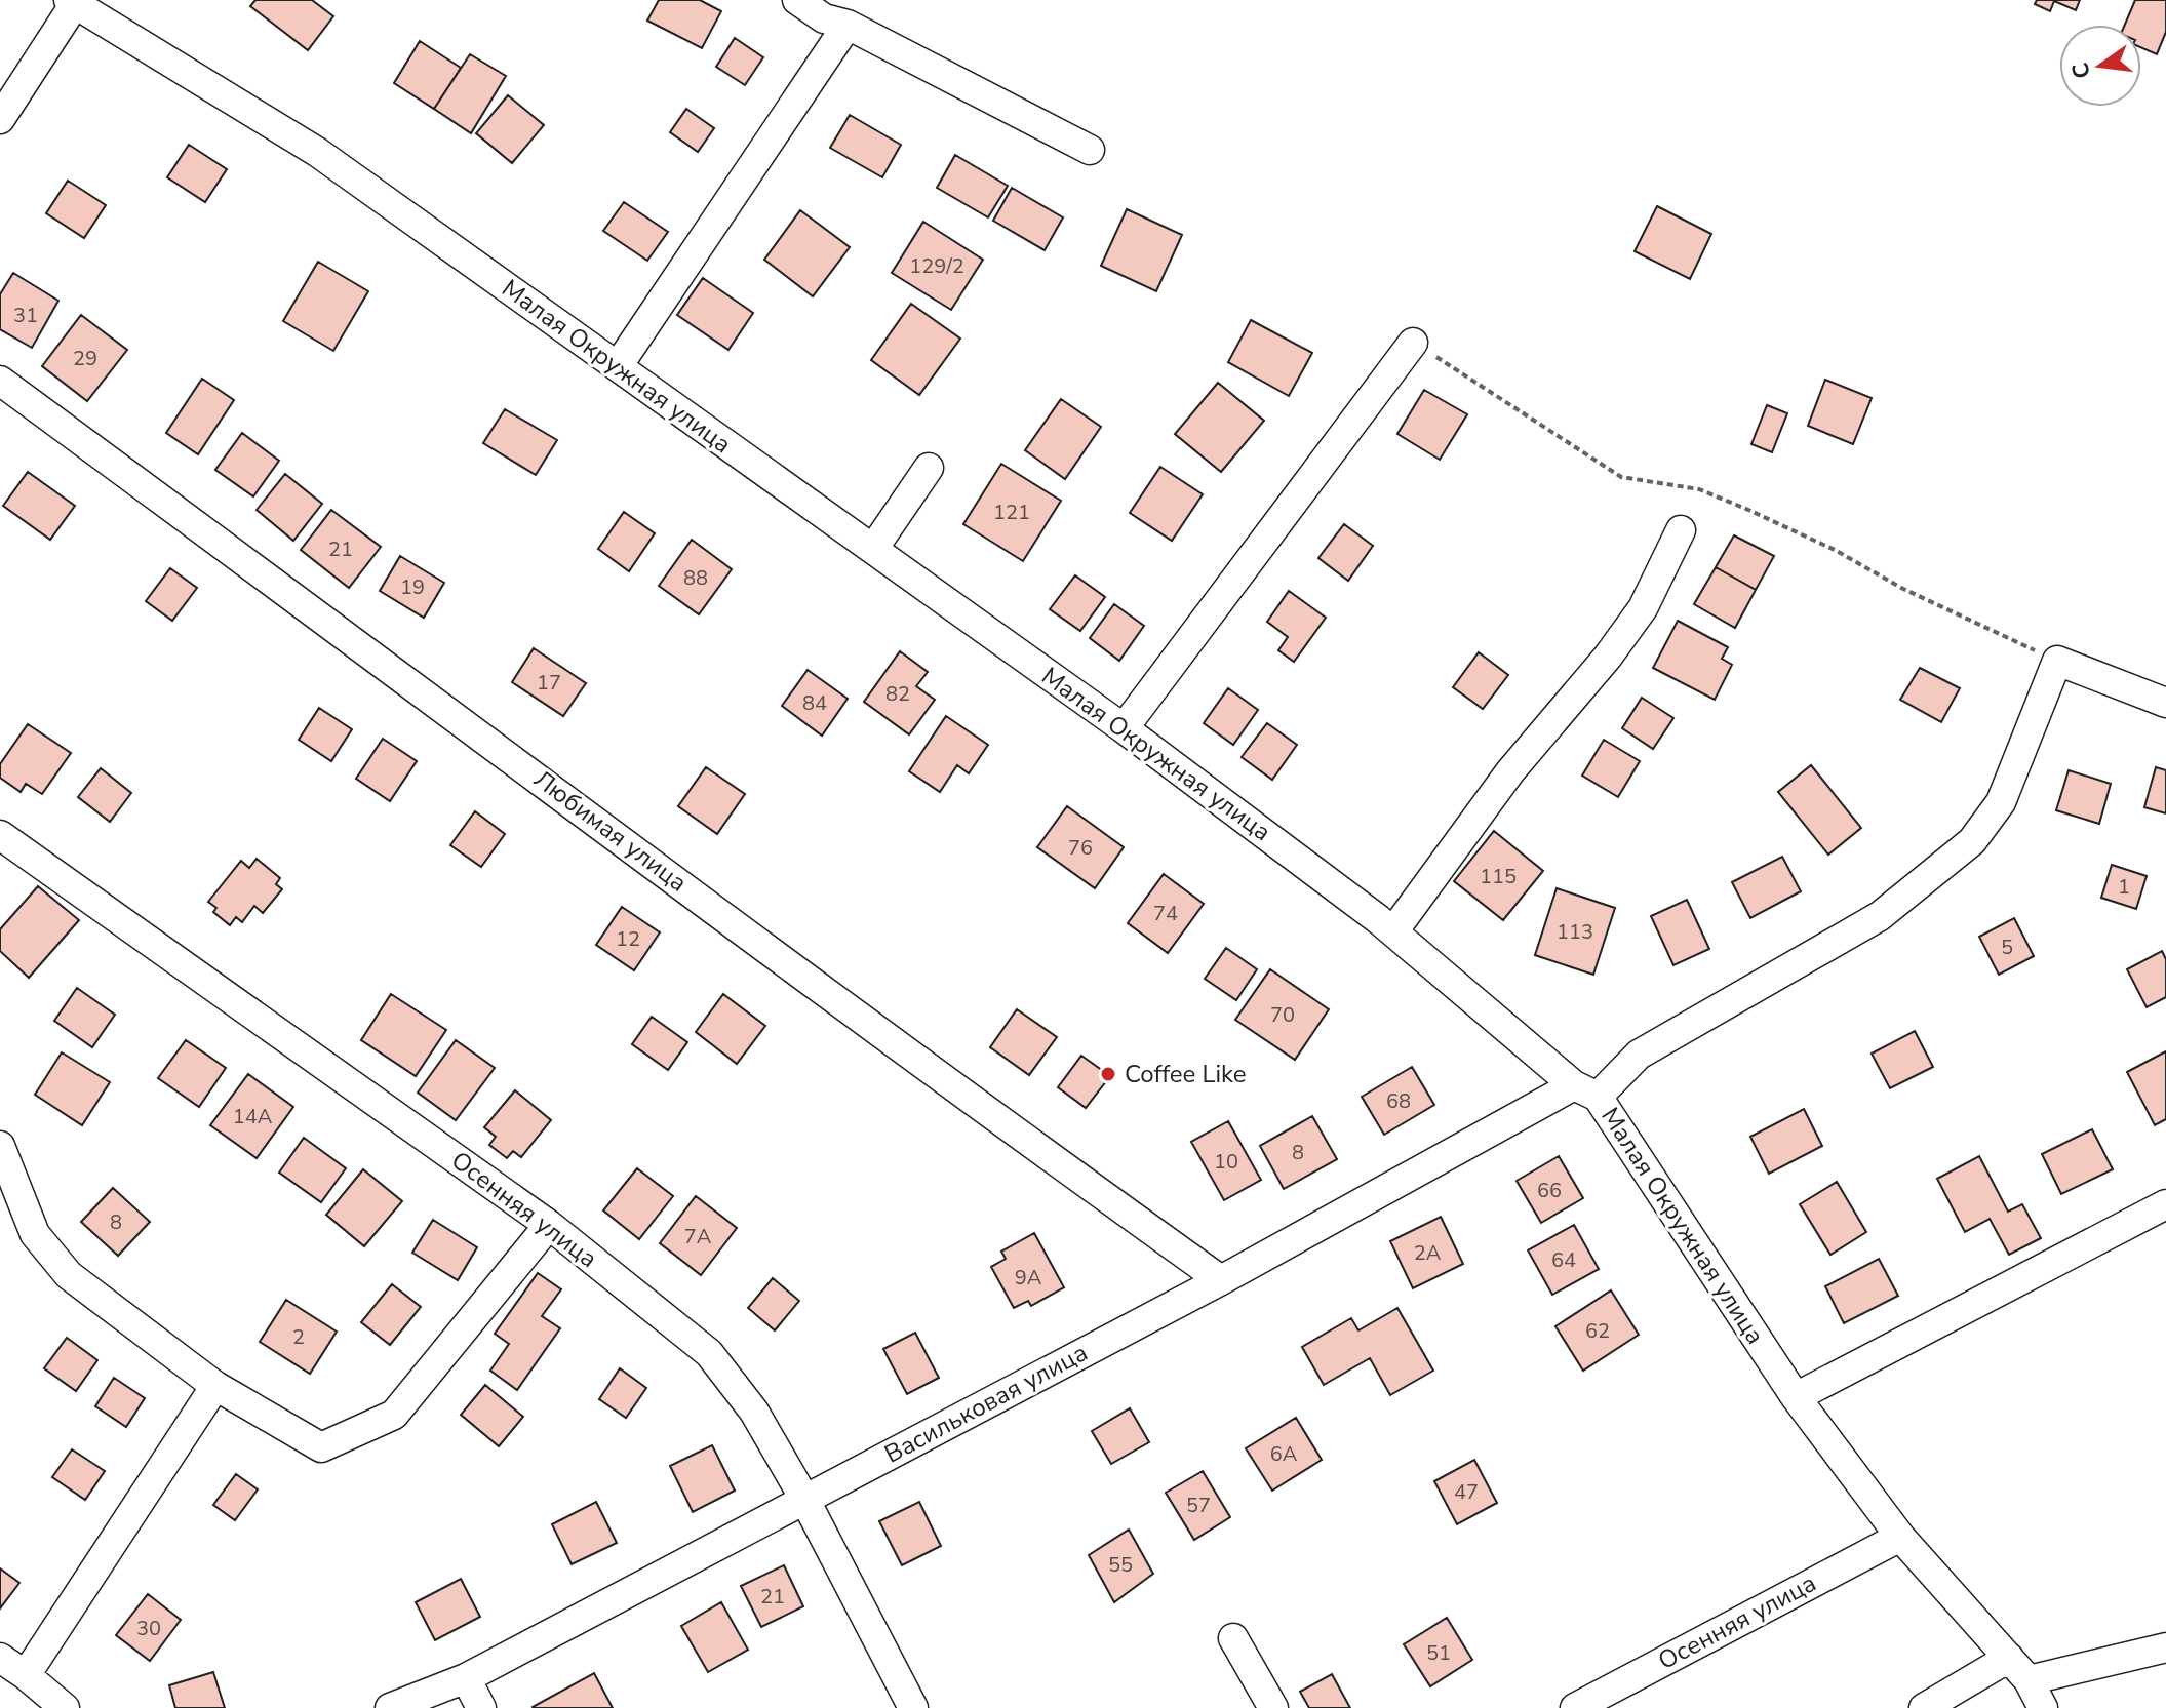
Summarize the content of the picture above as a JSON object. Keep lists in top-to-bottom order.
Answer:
{
  "streets": {
    "street": [
      "Малая Окружная улица",
      "Любимая улица",
      "Осенняя улица",
      "Васильковая улица"
    ]
  },
  "crossings": [
    ["Малая Окружная улица", "Осенняя улица"],
    ["Малая Окружная улица", "Васильковая улица"],
    ["Любимая улица", "Васильковая улица"],
    ["Осенняя улица", "Васильковая улица"]
  ],
  "places": ["Coffee Like"],
  "house_numbers": [
    "129/2",
    "31",
    "29",
    "121",
    "21",
    "88",
    "19",
    "17",
    "82",
    "84",
    "76",
    "115",
    "1",
    "74",
    "113",
    "12",
    "5",
    "70",
    "68",
    "14А",
    "8",
    "10",
    "66",
    "8",
    "7А",
    "2А",
    "64",
    "9А",
    "62",
    "2",
    "6А",
    "47",
    "57",
    "55",
    "21",
    "30",
    "51"
  ],
  "north": "left"
}
